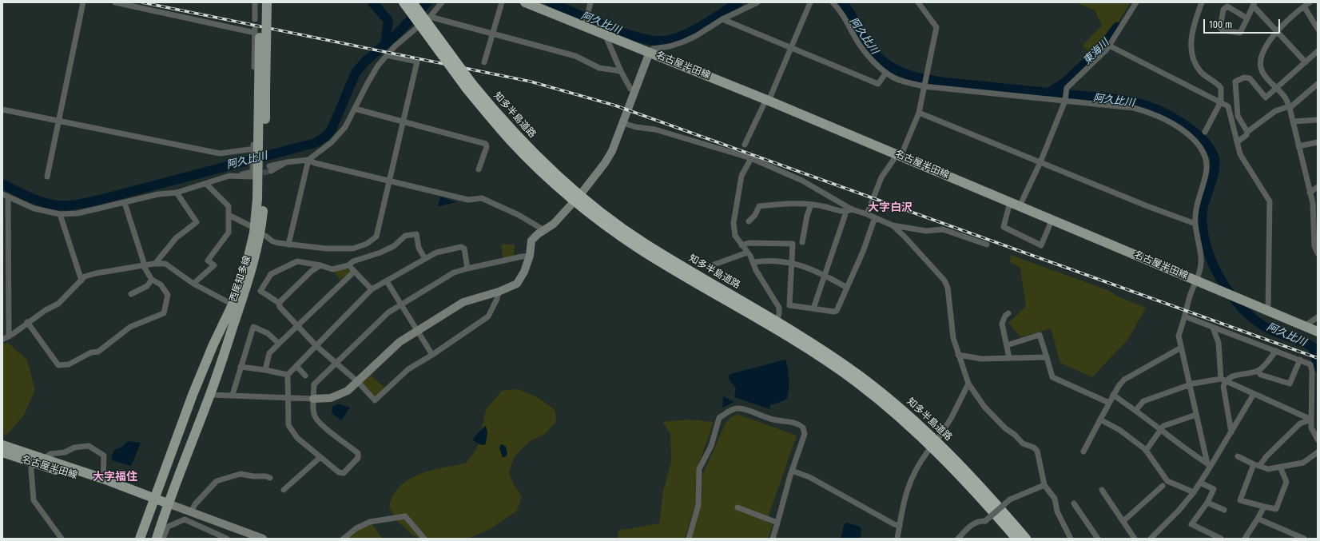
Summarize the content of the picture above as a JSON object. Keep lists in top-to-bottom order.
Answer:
{
  "streets": {
    "highway": ["知多半島道路"],
    "main road": ["名古屋半田線", "西尾知多線"]
  },
  "crossings": [
    ["名古屋半田線", "西尾知多線"]
  ],
  "districts": ["大字白沢", "大字福住"],
  "water": ["阿久比川", "東海川"],
  "scale_bar": "100 m"
}
